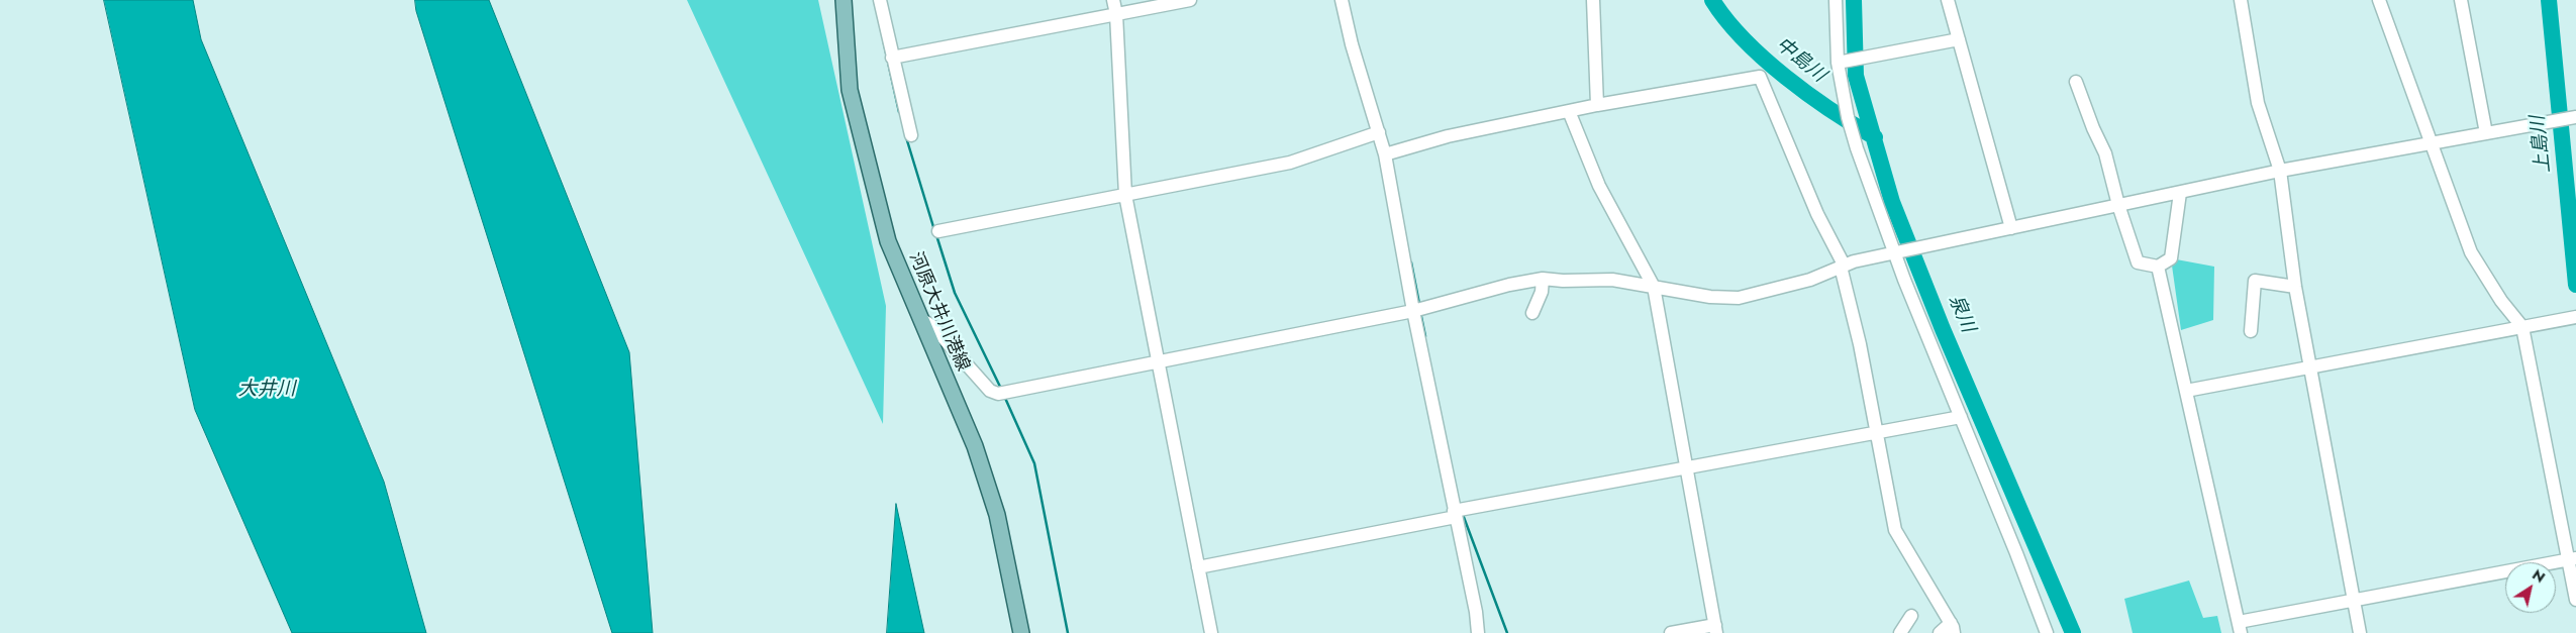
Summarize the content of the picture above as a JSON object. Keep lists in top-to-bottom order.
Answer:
{
  "streets": {
    "main road": ["河原大井川港線"]
  },
  "water": [
    "中島川",
    "上島川",
    "泉川",
    "大井川"
  ],
  "north": "top right"
}
